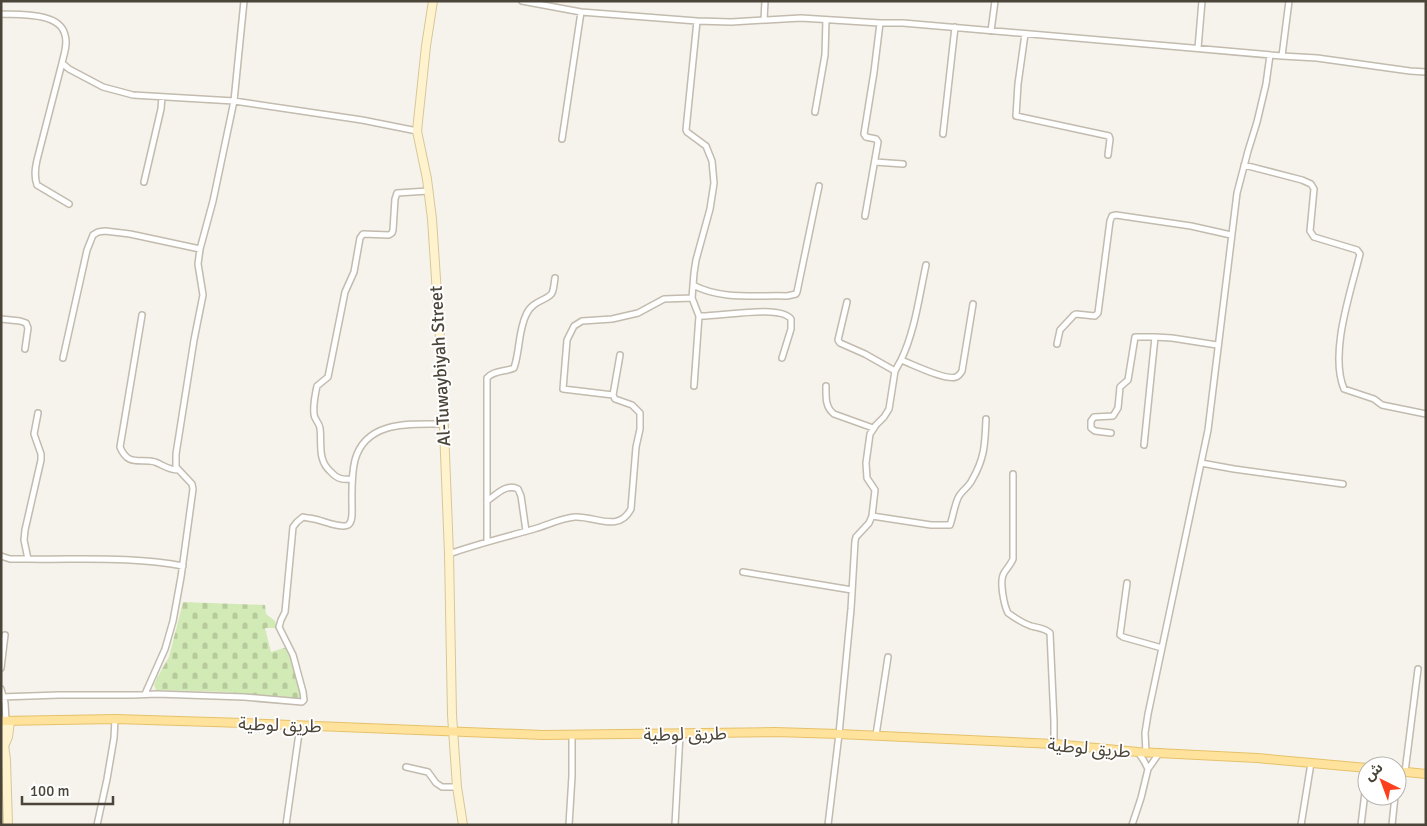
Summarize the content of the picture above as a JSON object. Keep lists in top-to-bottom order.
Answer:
{
  "streets": {
    "main road": ["طريق لوطية"],
    "street": ["Al-Tuwaybiyah Street"]
  },
  "crossings": [
    ["Al-Tuwaybiyah Street", "طريق لوطية"]
  ],
  "scale_bar": "100 m",
  "north": "top left"
}
